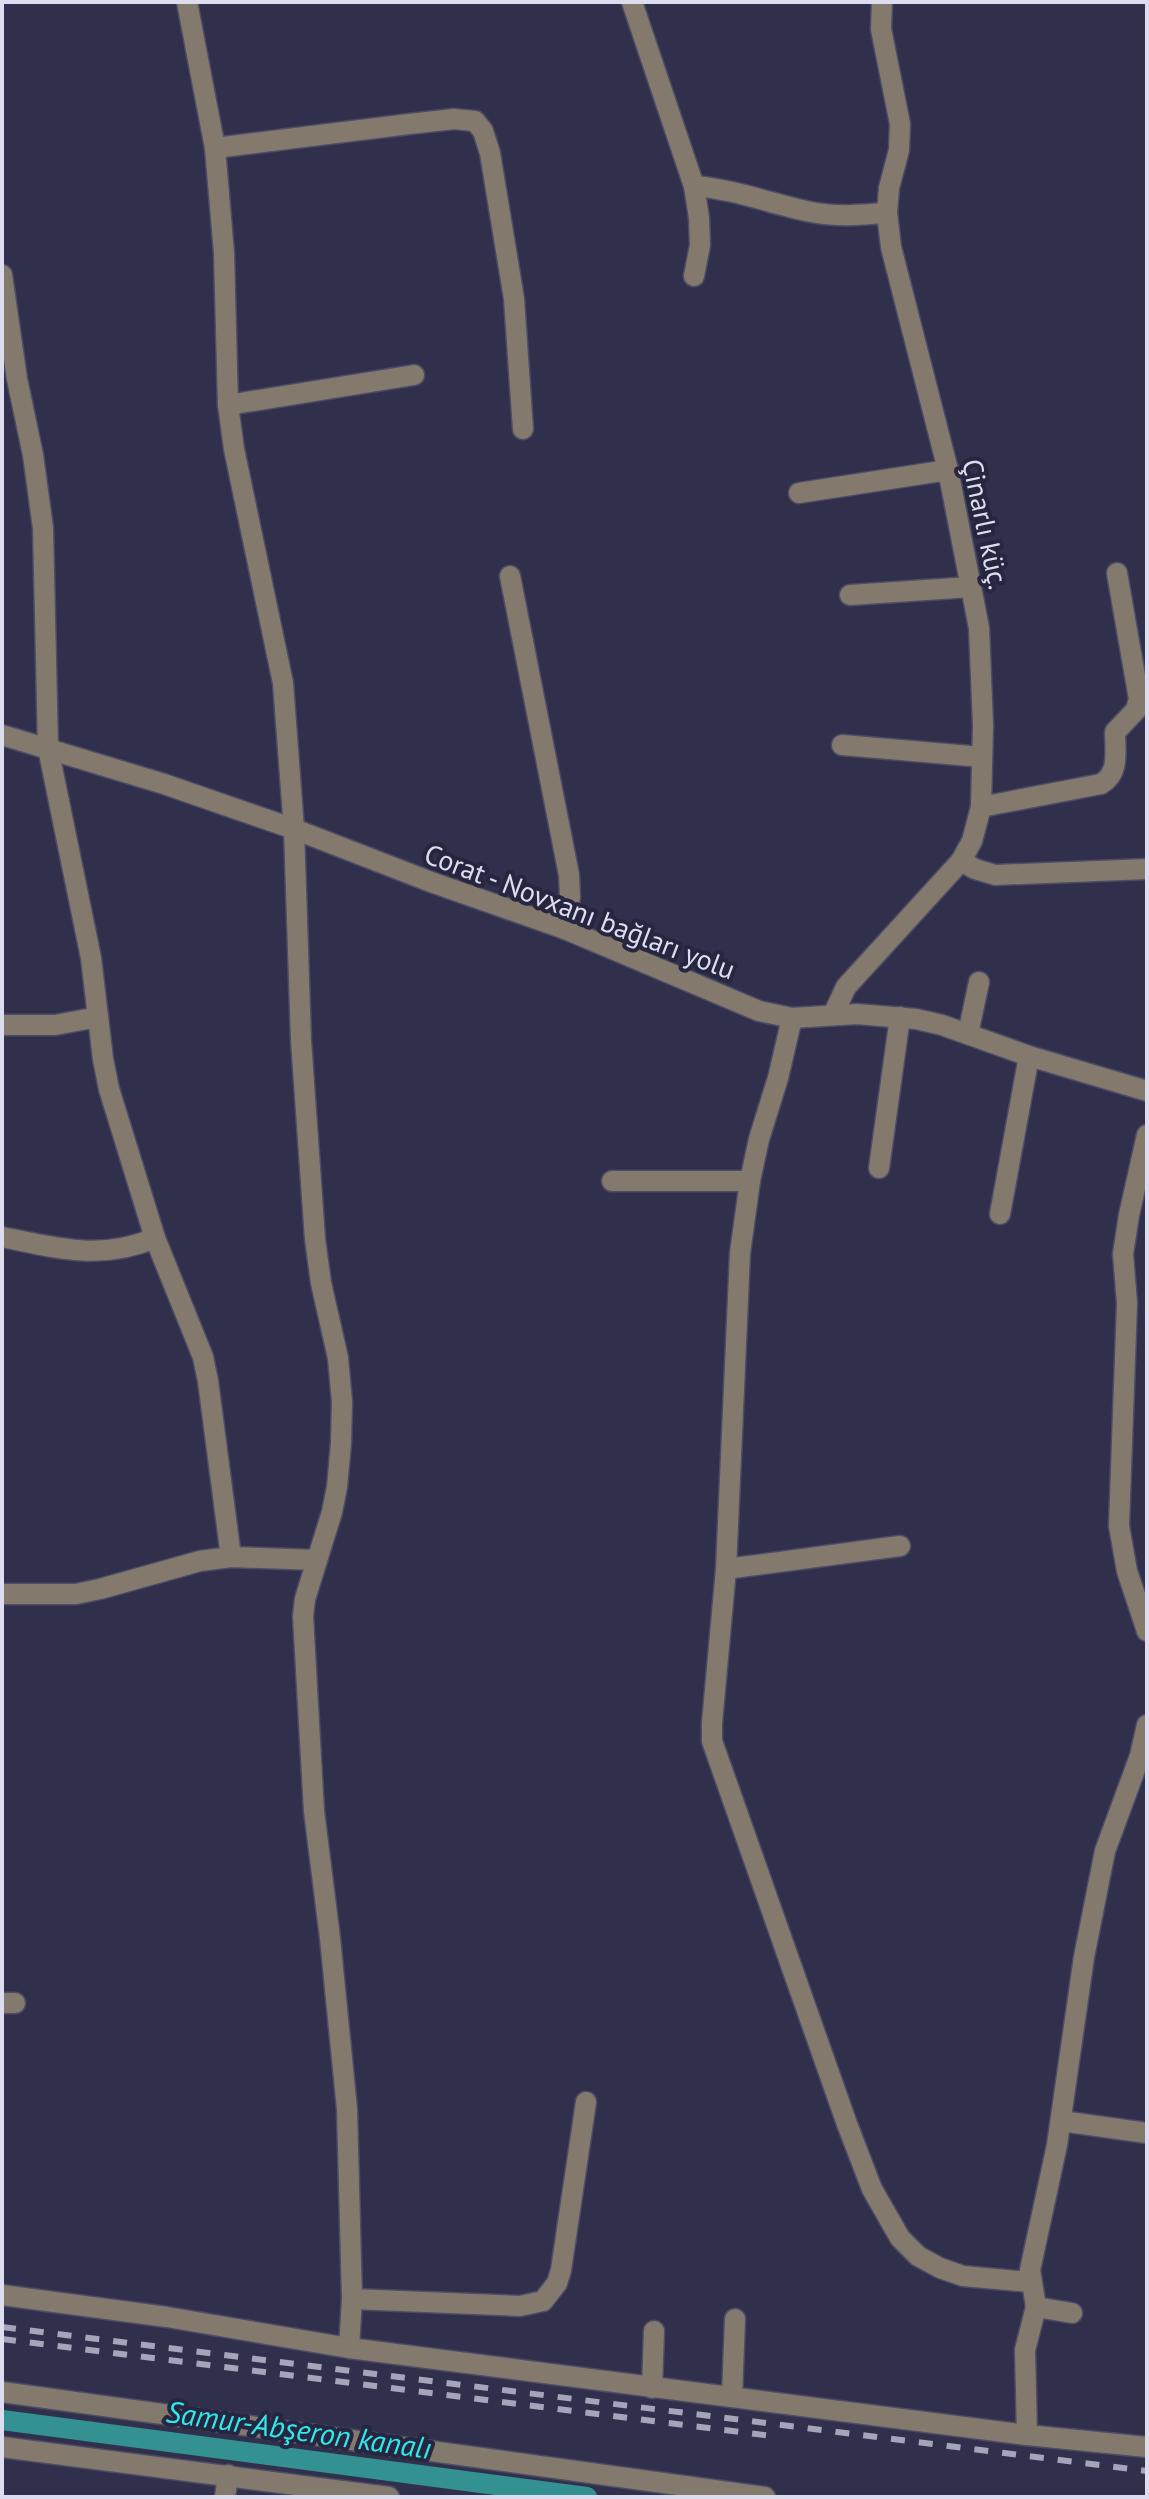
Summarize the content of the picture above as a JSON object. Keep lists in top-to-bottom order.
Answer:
{
  "streets": {
    "street": ["Çinarlı küç.", "Corat - Novxanı bağları yolu"]
  },
  "crossings": [
    ["Çinarlı küç.", "Corat - Novxanı bağları yolu"]
  ],
  "water": ["Samur-Abşeron kanalı"]
}
